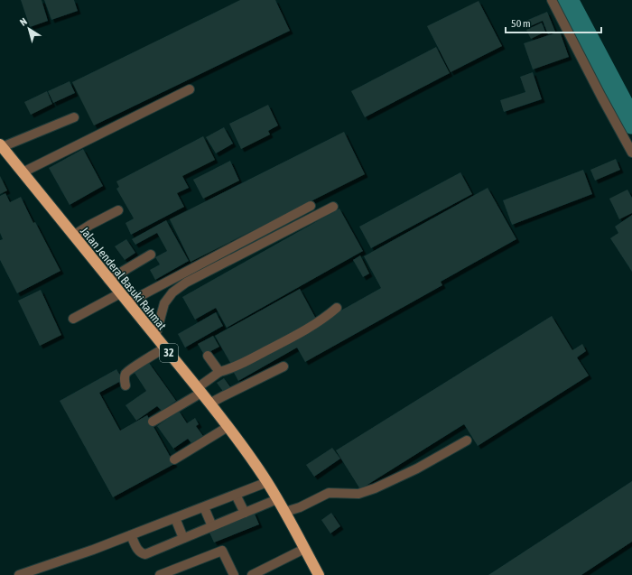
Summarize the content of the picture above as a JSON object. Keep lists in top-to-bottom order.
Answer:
{
  "streets": {
    "highway": ["Jalan Jenderal Basuki Rahmat", "32"]
  },
  "scale_bar": "50 m",
  "north": "top left"
}
